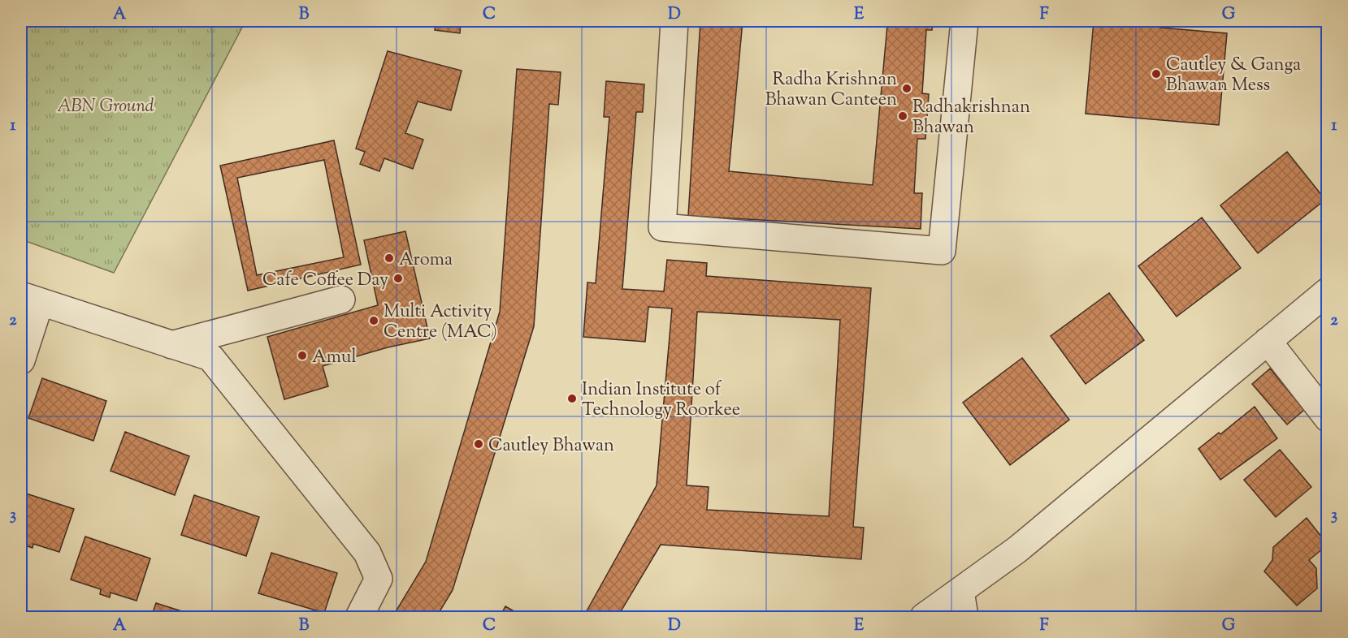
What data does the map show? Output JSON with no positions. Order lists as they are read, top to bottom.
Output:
{
  "parks": ["ABN Ground"],
  "places": [
    "Cautley & Ganga Bhawan Mess",
    "Radha Krishnan Bhawan Canteen",
    "Radhakrishnan Bhawan",
    "Aroma",
    "Cafe Coffee Day",
    "Multi Activity Centre (MAC)",
    "Amul",
    "Indian Institute of Technology Roorkee",
    "Cautley Bhawan"
  ],
  "grid": {
    "columns": [
      "A",
      "B",
      "C",
      "D",
      "E",
      "F",
      "G"
    ],
    "rows": ["1", "2", "3"]
  }
}
